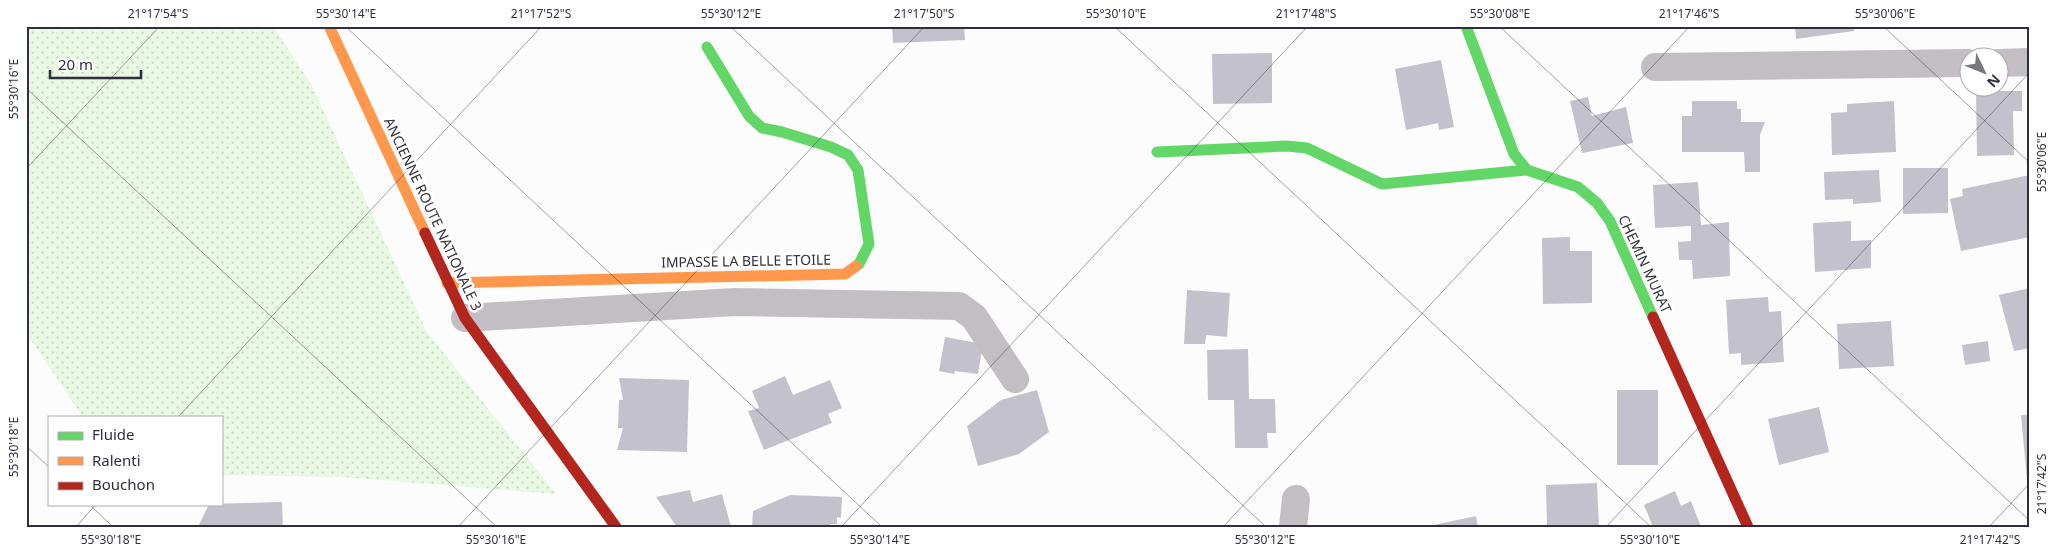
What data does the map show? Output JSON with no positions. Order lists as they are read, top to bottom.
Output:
{
  "streets": {
    "street": ["ANCIENNE ROUTE NATIONALE 3", "IMPASSE LA BELLE ETOILE", "CHEMIN MURAT"]
  },
  "crossings": [
    ["ANCIENNE ROUTE NATIONALE 3", "IMPASSE LA BELLE ETOILE"]
  ],
  "legend": ["Fluide", "Ralenti", "Bouchon"],
  "scale_bar": "20 m",
  "north": "bottom right",
  "coordinates": [
    "21°17'54\"S",
    "55°30'14\"E",
    "21°17'52\"S",
    "55°30'12\"E",
    "21°17'50\"S",
    "55°30'10\"E",
    "21°17'48\"S",
    "55°30'08\"E",
    "21°17'46\"S",
    "55°30'06\"E",
    "55°30'16\"E",
    "55°30'18\"E",
    "21°17'42\"S"
  ]
}
